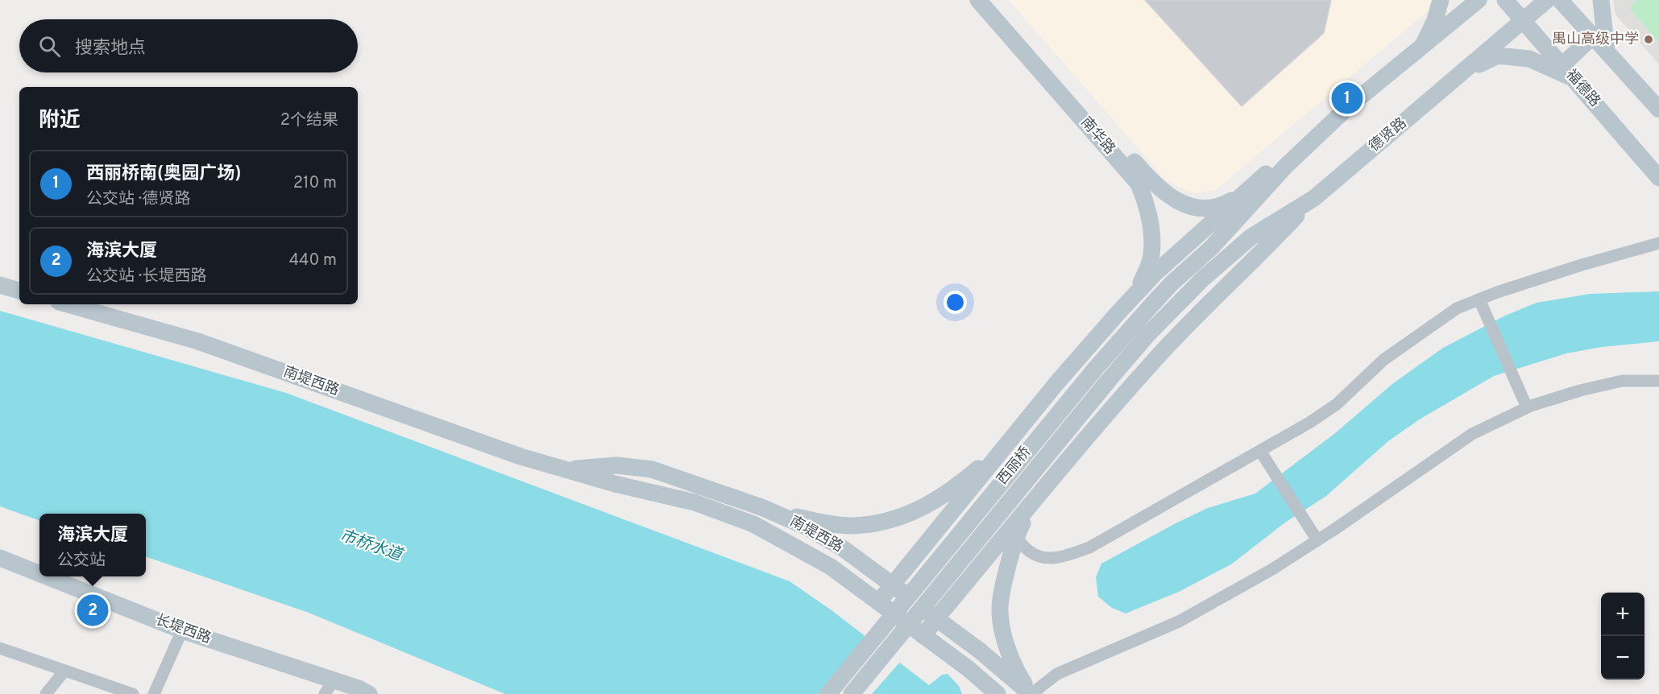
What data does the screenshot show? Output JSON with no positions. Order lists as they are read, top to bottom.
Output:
{
  "streets": {
    "main road": [
      "福德路",
      "德贤路",
      "南华路",
      "南堤西路",
      "西丽桥",
      "长堤西路"
    ]
  },
  "crossings": [
    ["福德路", "德贤路"],
    ["德贤路", "西丽桥"]
  ],
  "water": ["市桥水道"],
  "places": ["禺山高级中学"],
  "page": {
    "search": "搜索地点",
    "pins": ["1", "2"],
    "heading": ["附近", "2个结果"],
    "list": [
      {
        "mark": "1",
        "name": "西丽桥南(奥园广场)",
        "note": "公交站 · 德贤路",
        "value": "210 m"
      },
      {
        "mark": "2",
        "name": "海滨大厦",
        "note": "公交站 · 长堤西路",
        "value": "440 m"
      }
    ],
    "popup": ["海滨大厦", "公交站"],
    "map_buttons": ["+", "−"]
  }
}
